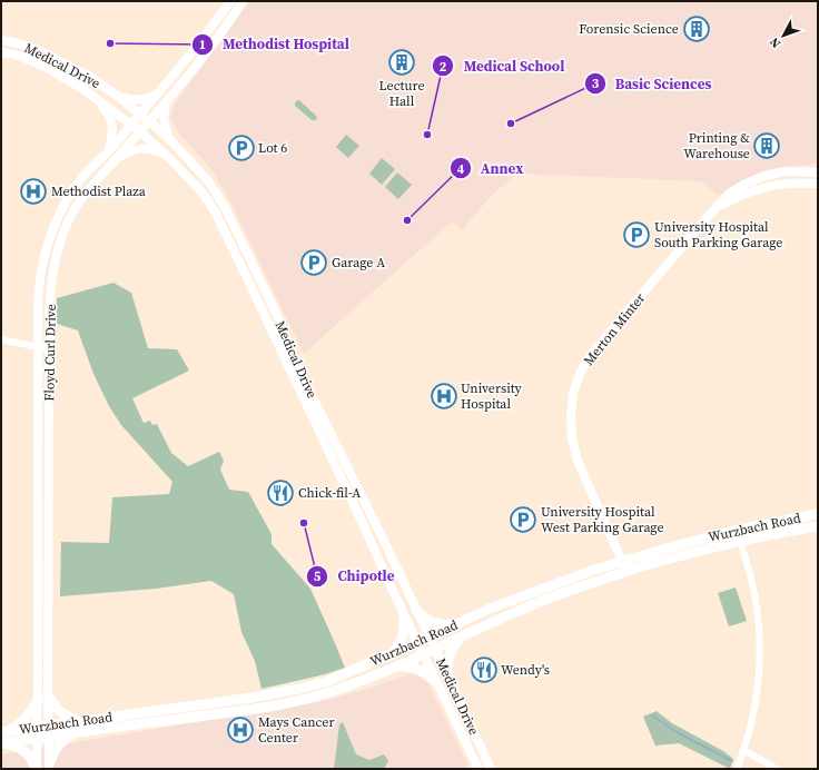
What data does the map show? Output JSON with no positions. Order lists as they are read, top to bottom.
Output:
{
  "streets": {
    "main road": ["Wurzbach Road"],
    "street": ["Medical Drive", "Merton Minter", "Floyd Curl Drive"]
  },
  "crossings": [
    ["Medical Drive", "Floyd Curl Drive"],
    ["Medical Drive", "Wurzbach Road"],
    ["Merton Minter", "Wurzbach Road"],
    ["Floyd Curl Drive", "Wurzbach Road"]
  ],
  "places": {
    "building": ["Forensic Science", "Lecture Hall", "Printing & Warehouse"],
    "other": [
      "Methodist Hospital",
      "Basic Sciences",
      "Medical School",
      "Annex",
      "Chipotle"
    ],
    "parking": [
      "Lot 6",
      "University Hospital South Parking Garage",
      "Garage A",
      "University Hospital West Parking Garage"
    ],
    "hospital": ["Methodist Plaza", "University Hospital", "Mays Cancer Center"],
    "restaurant": ["Chick-fil-A", "Wendy's"]
  },
  "north": "bottom left"
}
